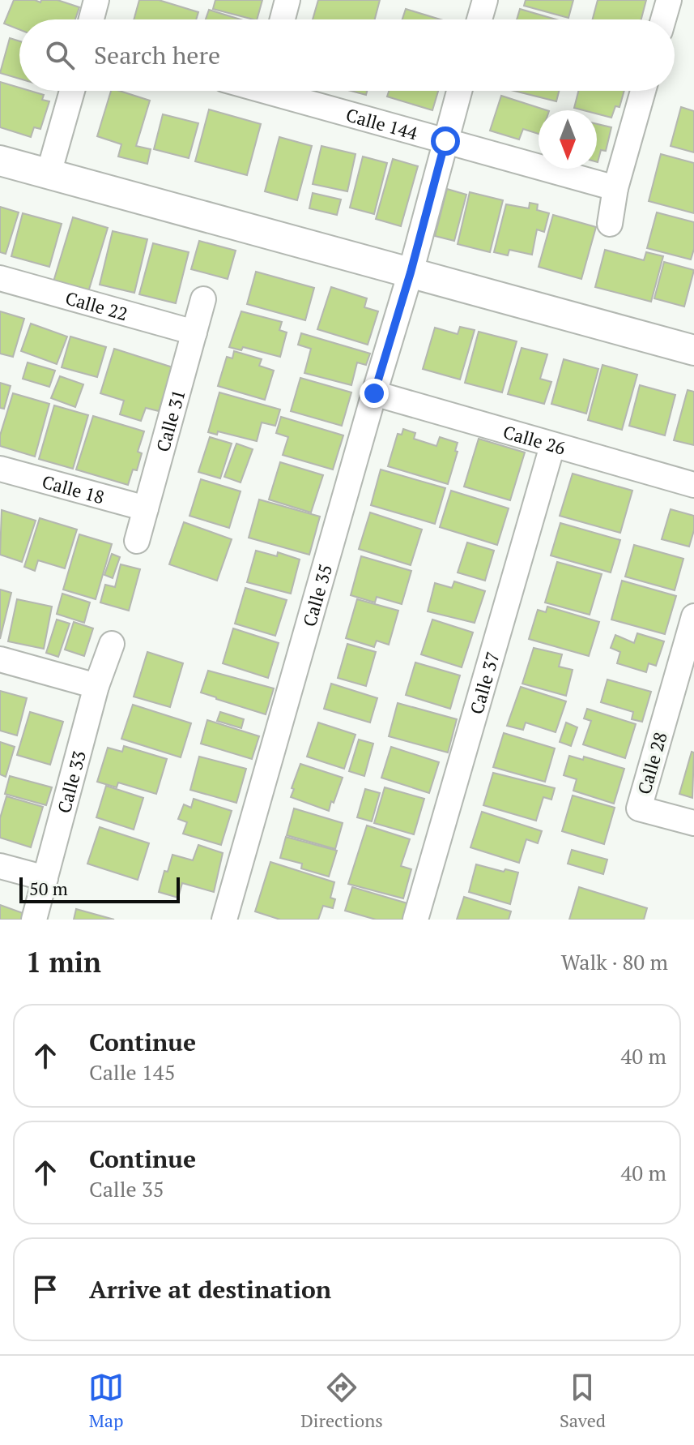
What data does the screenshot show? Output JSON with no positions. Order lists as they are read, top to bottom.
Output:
{
  "streets": {
    "street": [
      "Calle 144",
      "Calle 22",
      "Calle 31",
      "Calle 26",
      "Calle 18",
      "Calle 35",
      "Calle 37",
      "Calle 28",
      "Calle 33"
    ]
  },
  "crossings": [
    ["Calle 144", "Calle 35"],
    ["Calle 22", "Calle 31"],
    ["Calle 31", "Calle 18"],
    ["Calle 26", "Calle 35"],
    ["Calle 26", "Calle 37"]
  ],
  "scale_bar": "50 m",
  "north": "bottom",
  "page": {
    "search": "Search here",
    "scale": "50 m",
    "heading": ["1 min", "Walk · 80 m"],
    "list": [
      ["Continue", "Calle 145", "40 m"],
      ["Continue", "Calle 35", "40 m"],
      "Arrive at destination"
    ],
    "nav": ["Map", "Directions", "Saved"]
  }
}
